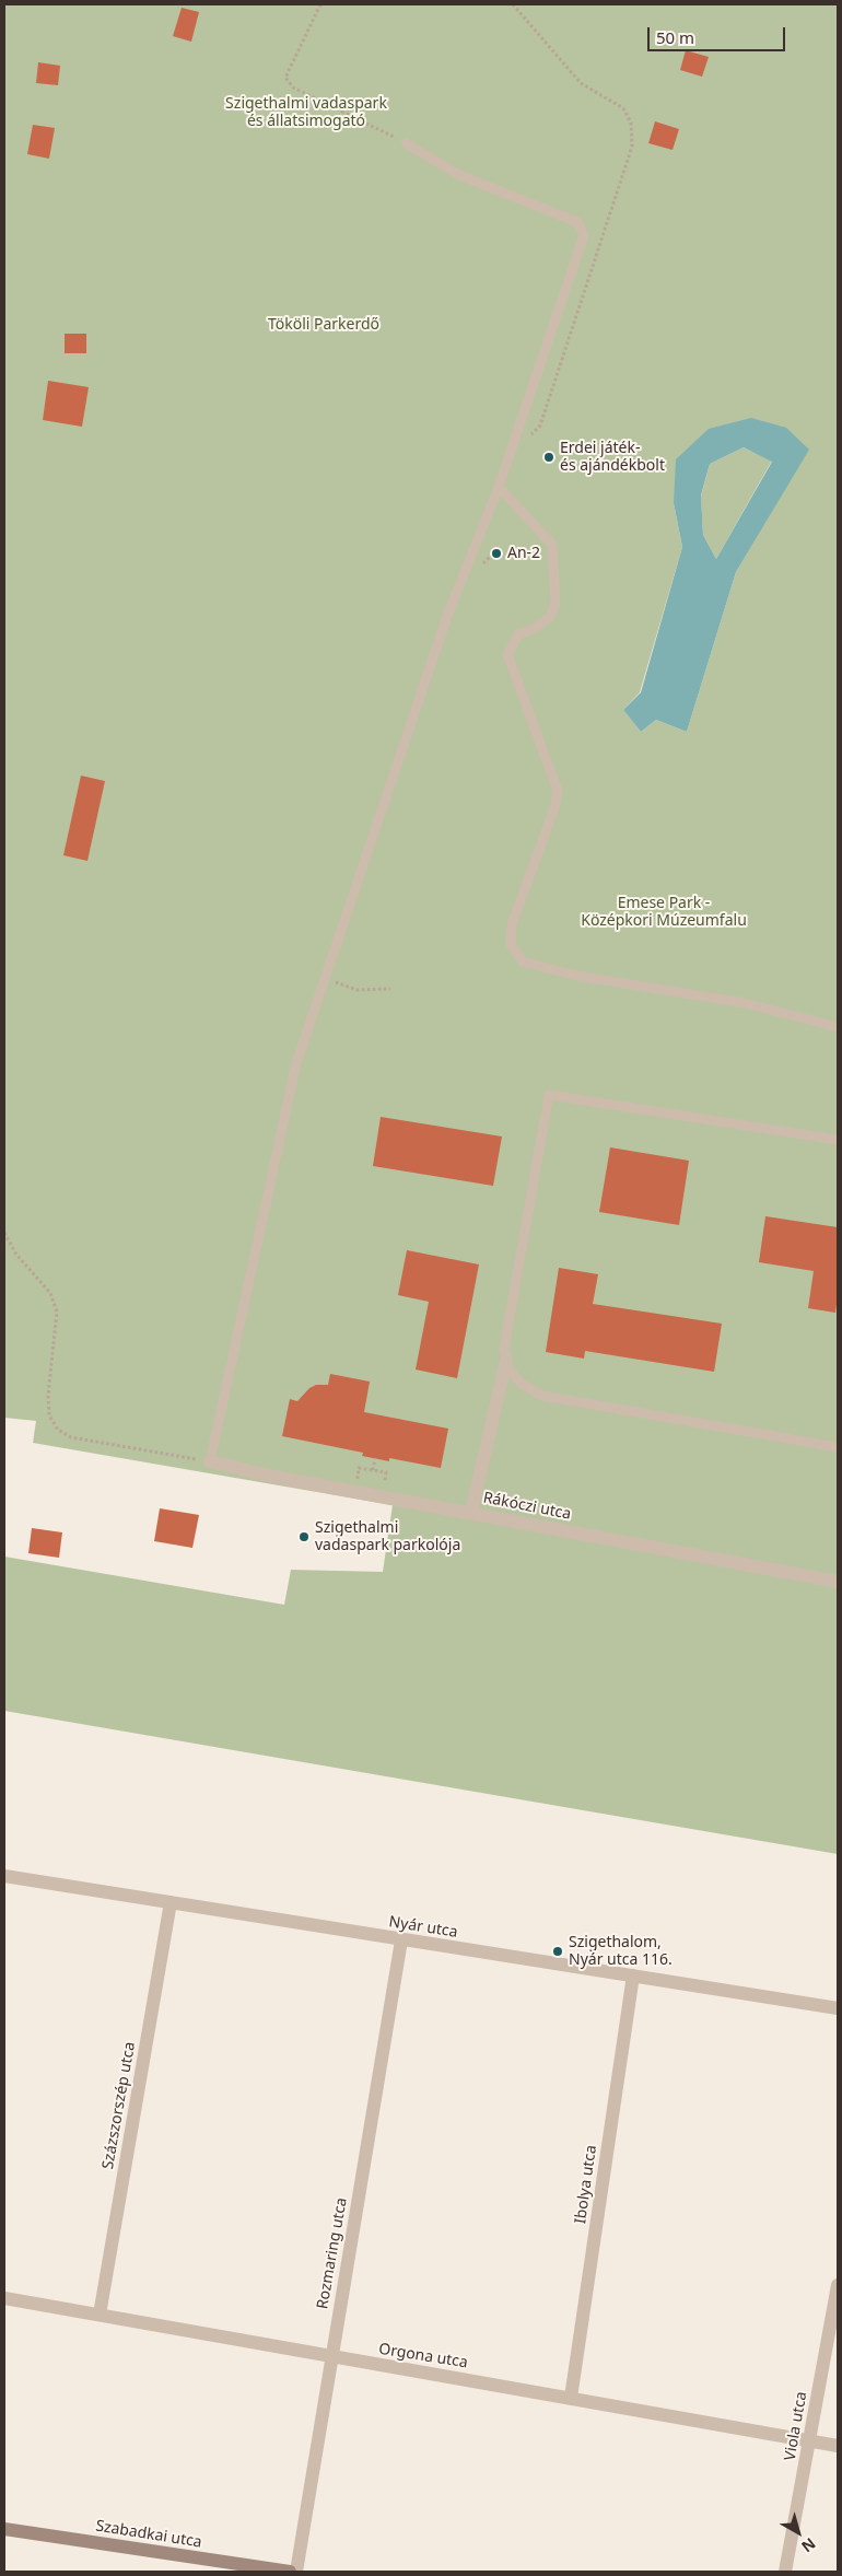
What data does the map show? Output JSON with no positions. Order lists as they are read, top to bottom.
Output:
{
  "streets": {
    "street": [
      "Rákóczi utca",
      "Nyár utca",
      "Százszorszép utca",
      "Ibolya utca",
      "Rozmaring utca",
      "Orgona utca",
      "Viola utca",
      "Szabadkai utca"
    ]
  },
  "crossings": [
    ["Nyár utca", "Százszorszép utca"],
    ["Nyár utca", "Ibolya utca"],
    ["Nyár utca", "Rozmaring utca"],
    ["Százszorszép utca", "Orgona utca"],
    ["Ibolya utca", "Orgona utca"],
    ["Rozmaring utca", "Orgona utca"],
    ["Orgona utca", "Viola utca"]
  ],
  "parks": ["Szigethalmi vadaspark és állatsimogató", "Tököli Parkerdő", "Emese Park - Középkori Múzeumfalu"],
  "places": [
    "Erdei játék- és ajándékbolt",
    "An-2",
    "Szigethalmi vadaspark parkolója",
    "Szigethalom, Nyár utca 116."
  ],
  "scale_bar": "50 m",
  "north": "bottom right"
}
